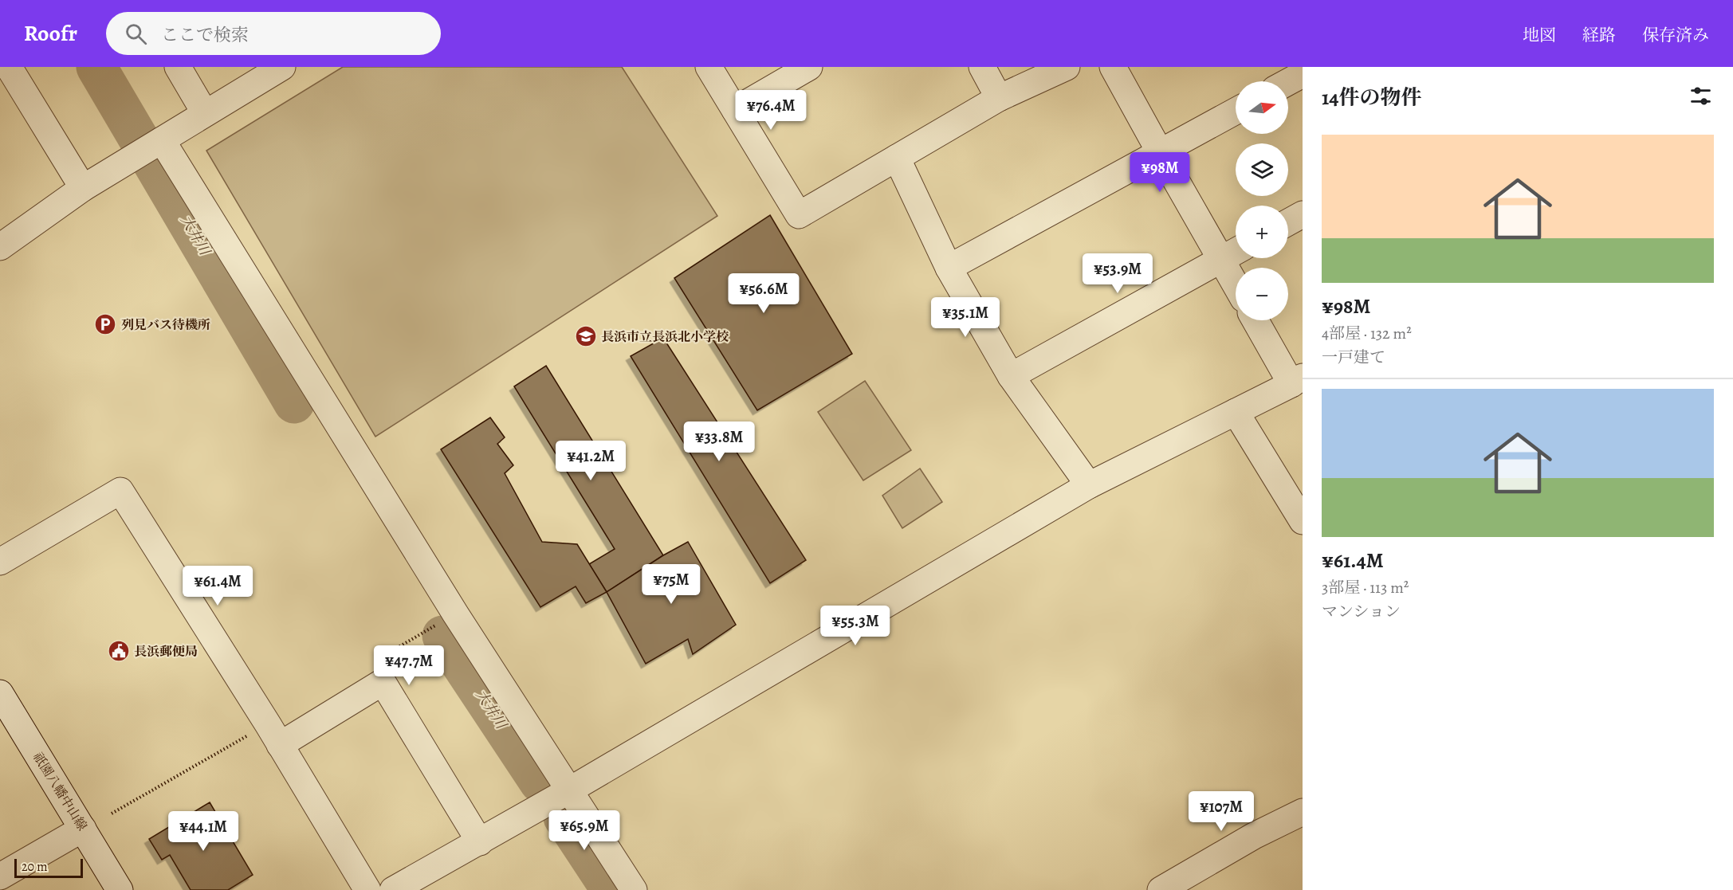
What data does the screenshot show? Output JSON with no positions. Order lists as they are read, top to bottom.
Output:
{
  "streets": {
    "street": ["祇園八幡中山線"]
  },
  "water": ["大井川"],
  "places": {
    "parking": ["列見バス待機所"],
    "school or university": ["長浜市立長浜北小学校"],
    "public building": ["長浜郵便局"]
  },
  "scale_bar": "20 m",
  "north": "right",
  "page": {
    "header": "Roofr",
    "search": "ここで検索",
    "nav": ["地図", "経路", "保存済み"],
    "heading": "14件の物件",
    "map_buttons": ["+", "−"],
    "price": [
      "¥76.4M",
      "¥98M",
      "¥53.9M",
      "¥56.6M",
      "¥35.1M",
      "¥33.8M",
      "¥41.2M",
      "¥75M",
      "¥61.4M",
      "¥55.3M",
      "¥47.7M",
      "¥107M",
      "¥65.9M",
      "¥44.1M"
    ],
    "list": [
      {
        "name": "¥98M",
        "note": "4部屋 · 132 m² · 一戸建て"
      },
      {
        "name": "¥61.4M",
        "note": "3部屋 · 113 m² · マンション"
      }
    ],
    "scale": "20 m"
  }
}
